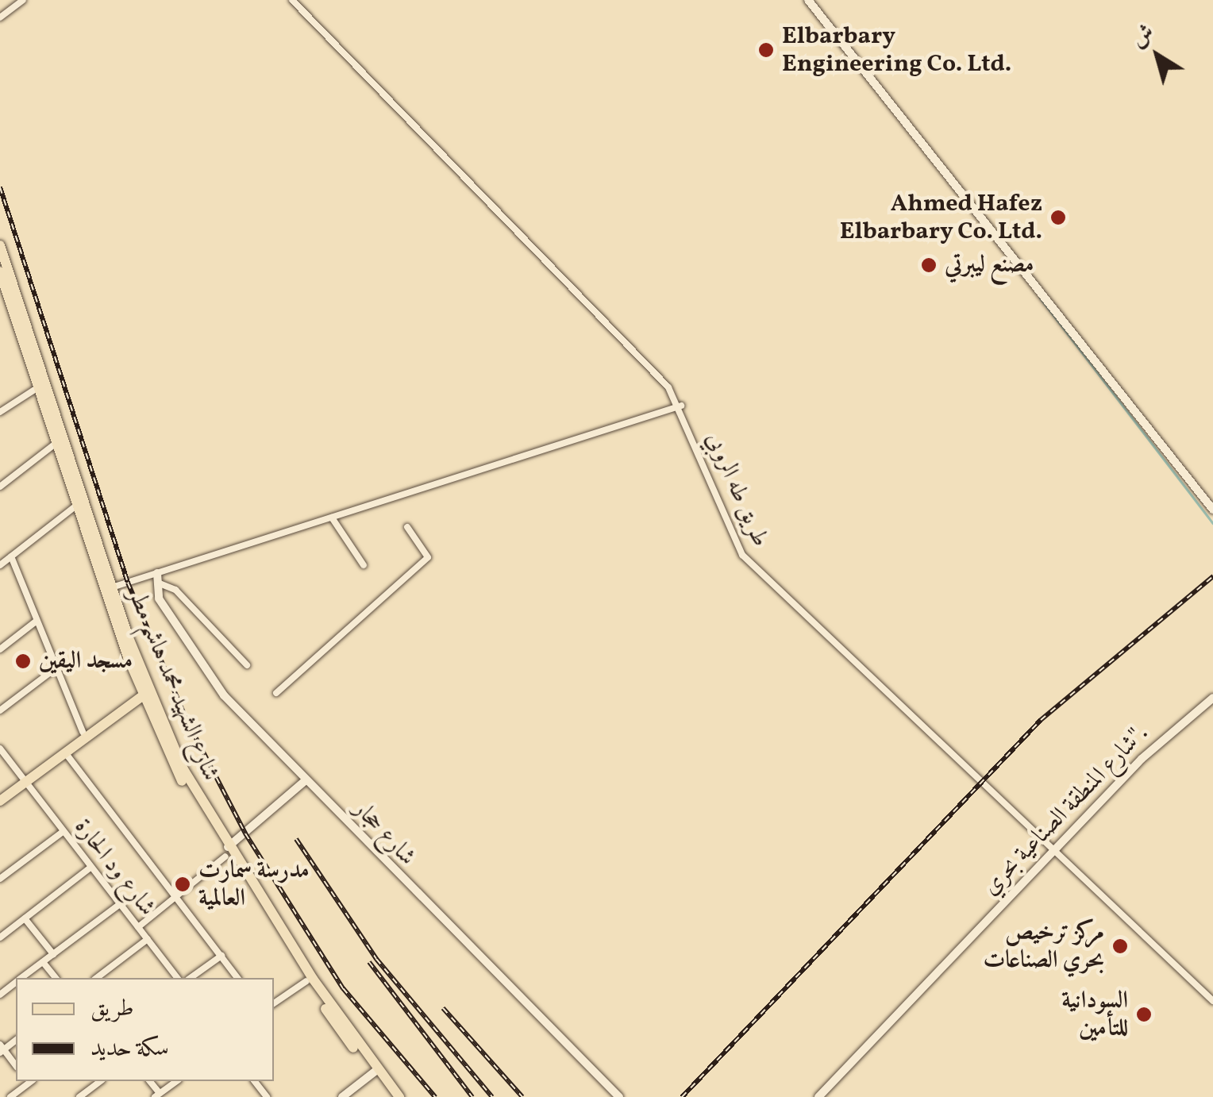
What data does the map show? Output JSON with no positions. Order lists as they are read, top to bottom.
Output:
{
  "streets": {
    "main road": ["شارع الشهيد محمد هاشم مطر"],
    "street": [
      "طريق طه الروبي",
      "شارع المنطقة الصناعية بحري\".",
      "شارع حجار",
      "شارع ود الحارة"
    ]
  },
  "crossings": [
    ["طريق طه الروبي", "شارع المنطقة الصناعية بحري\"."]
  ],
  "places": [
    "Elbarbary Engineering Co. Ltd.",
    "Ahmed Hafez Elbarbary Co. Ltd.",
    "مصنع ليبرتي",
    "مسجد اليقين",
    "مدرسة سمارت العالمية",
    "مركز ترخيص بحري الصناعات",
    "السودانية للتأمين"
  ],
  "legend": ["طريق", "سكة حديد"],
  "north": "top left"
}
